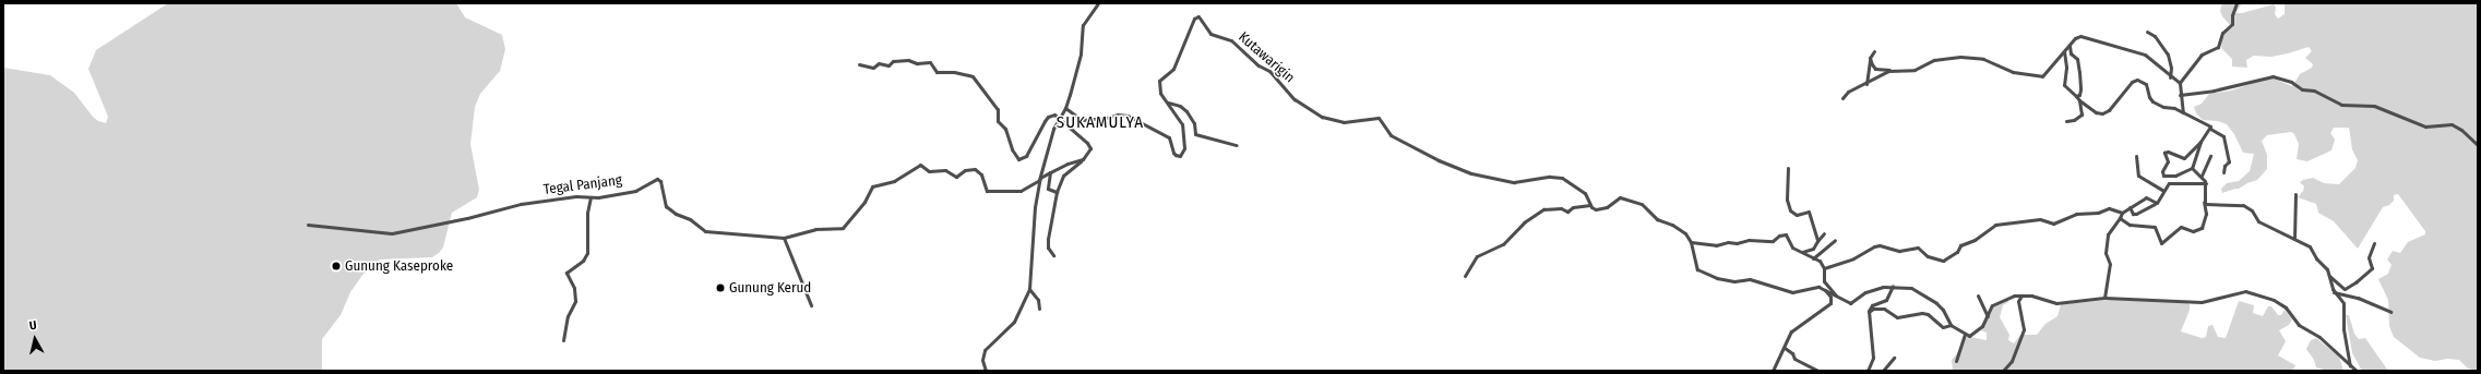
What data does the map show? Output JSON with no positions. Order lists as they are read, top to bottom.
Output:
{
  "streets": {
    "street": ["Kutawarigin", "Tegal Panjang"]
  },
  "districts": ["SUKAMULYA"],
  "places": ["Gunung Kaseproke", "Gunung Kerud"],
  "north": "top"
}
